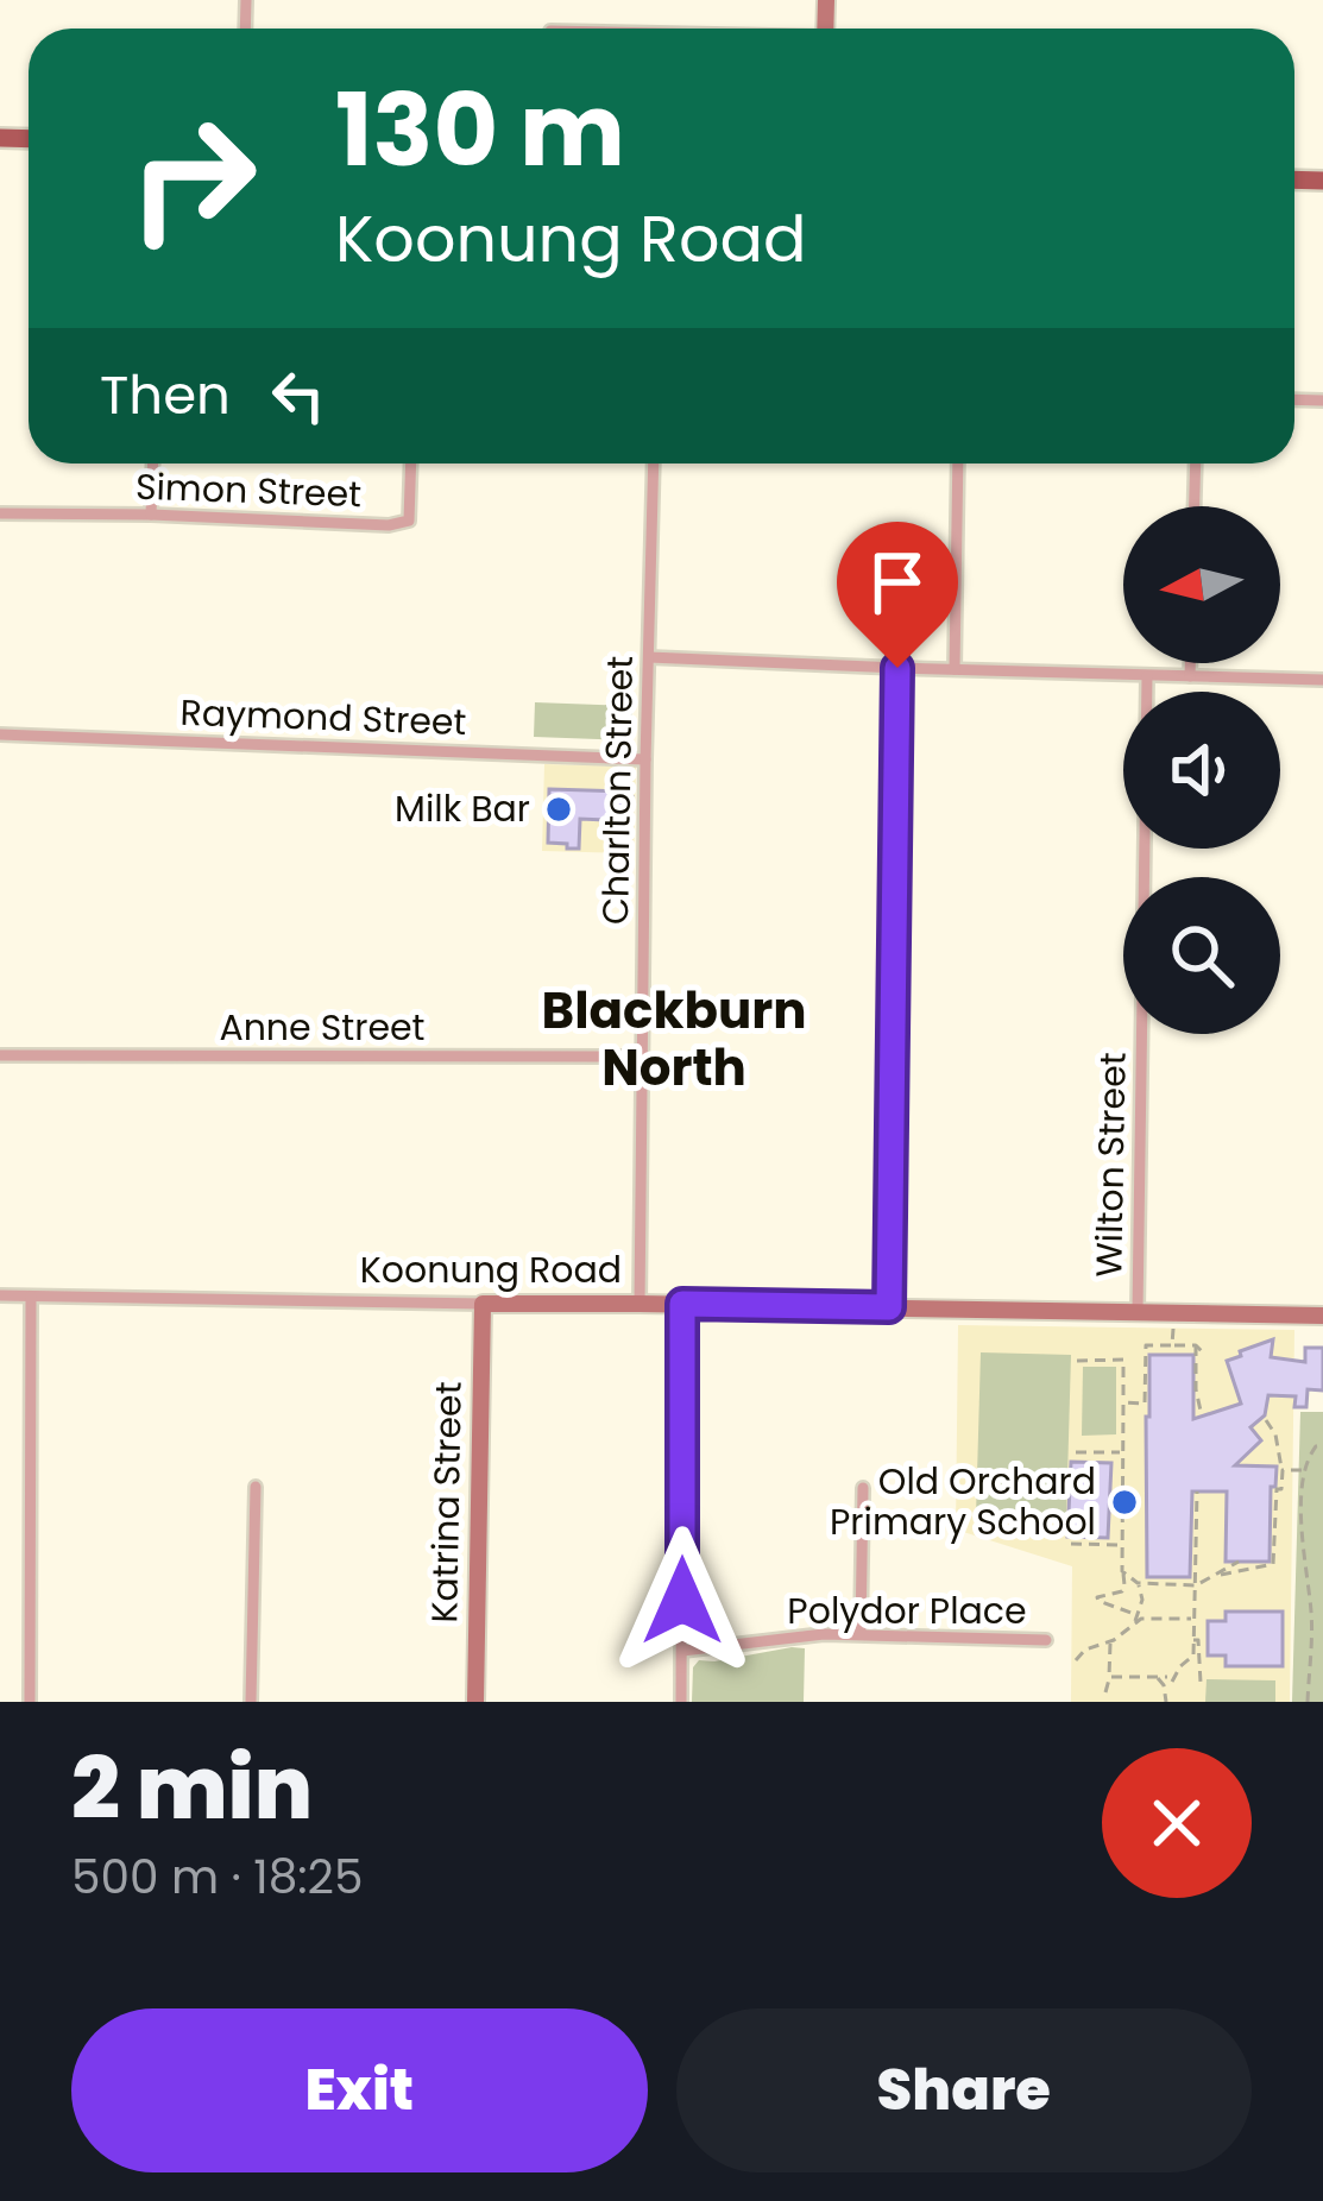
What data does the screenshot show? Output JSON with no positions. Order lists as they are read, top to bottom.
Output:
{
  "streets": {
    "street": [
      "Simon Street",
      "Raymond Street",
      "Charlton Street",
      "Anne Street",
      "Wilton Street",
      "Koonung Road",
      "Katrina Street",
      "Polydor Place"
    ]
  },
  "crossings": [
    ["Raymond Street", "Charlton Street"],
    ["Charlton Street", "Anne Street"],
    ["Charlton Street", "Koonung Road"],
    ["Wilton Street", "Koonung Road"],
    ["Koonung Road", "Katrina Street"]
  ],
  "districts": ["Blackburn North"],
  "places": ["Milk Bar", "Old Orchard Primary School"],
  "north": "left",
  "page": {
    "turn": ["130 m", "Koonung Road"],
    "then": "Then",
    "heading": ["2 min", "500 m · 18:25"],
    "buttons": ["Exit", "Share"]
  }
}
